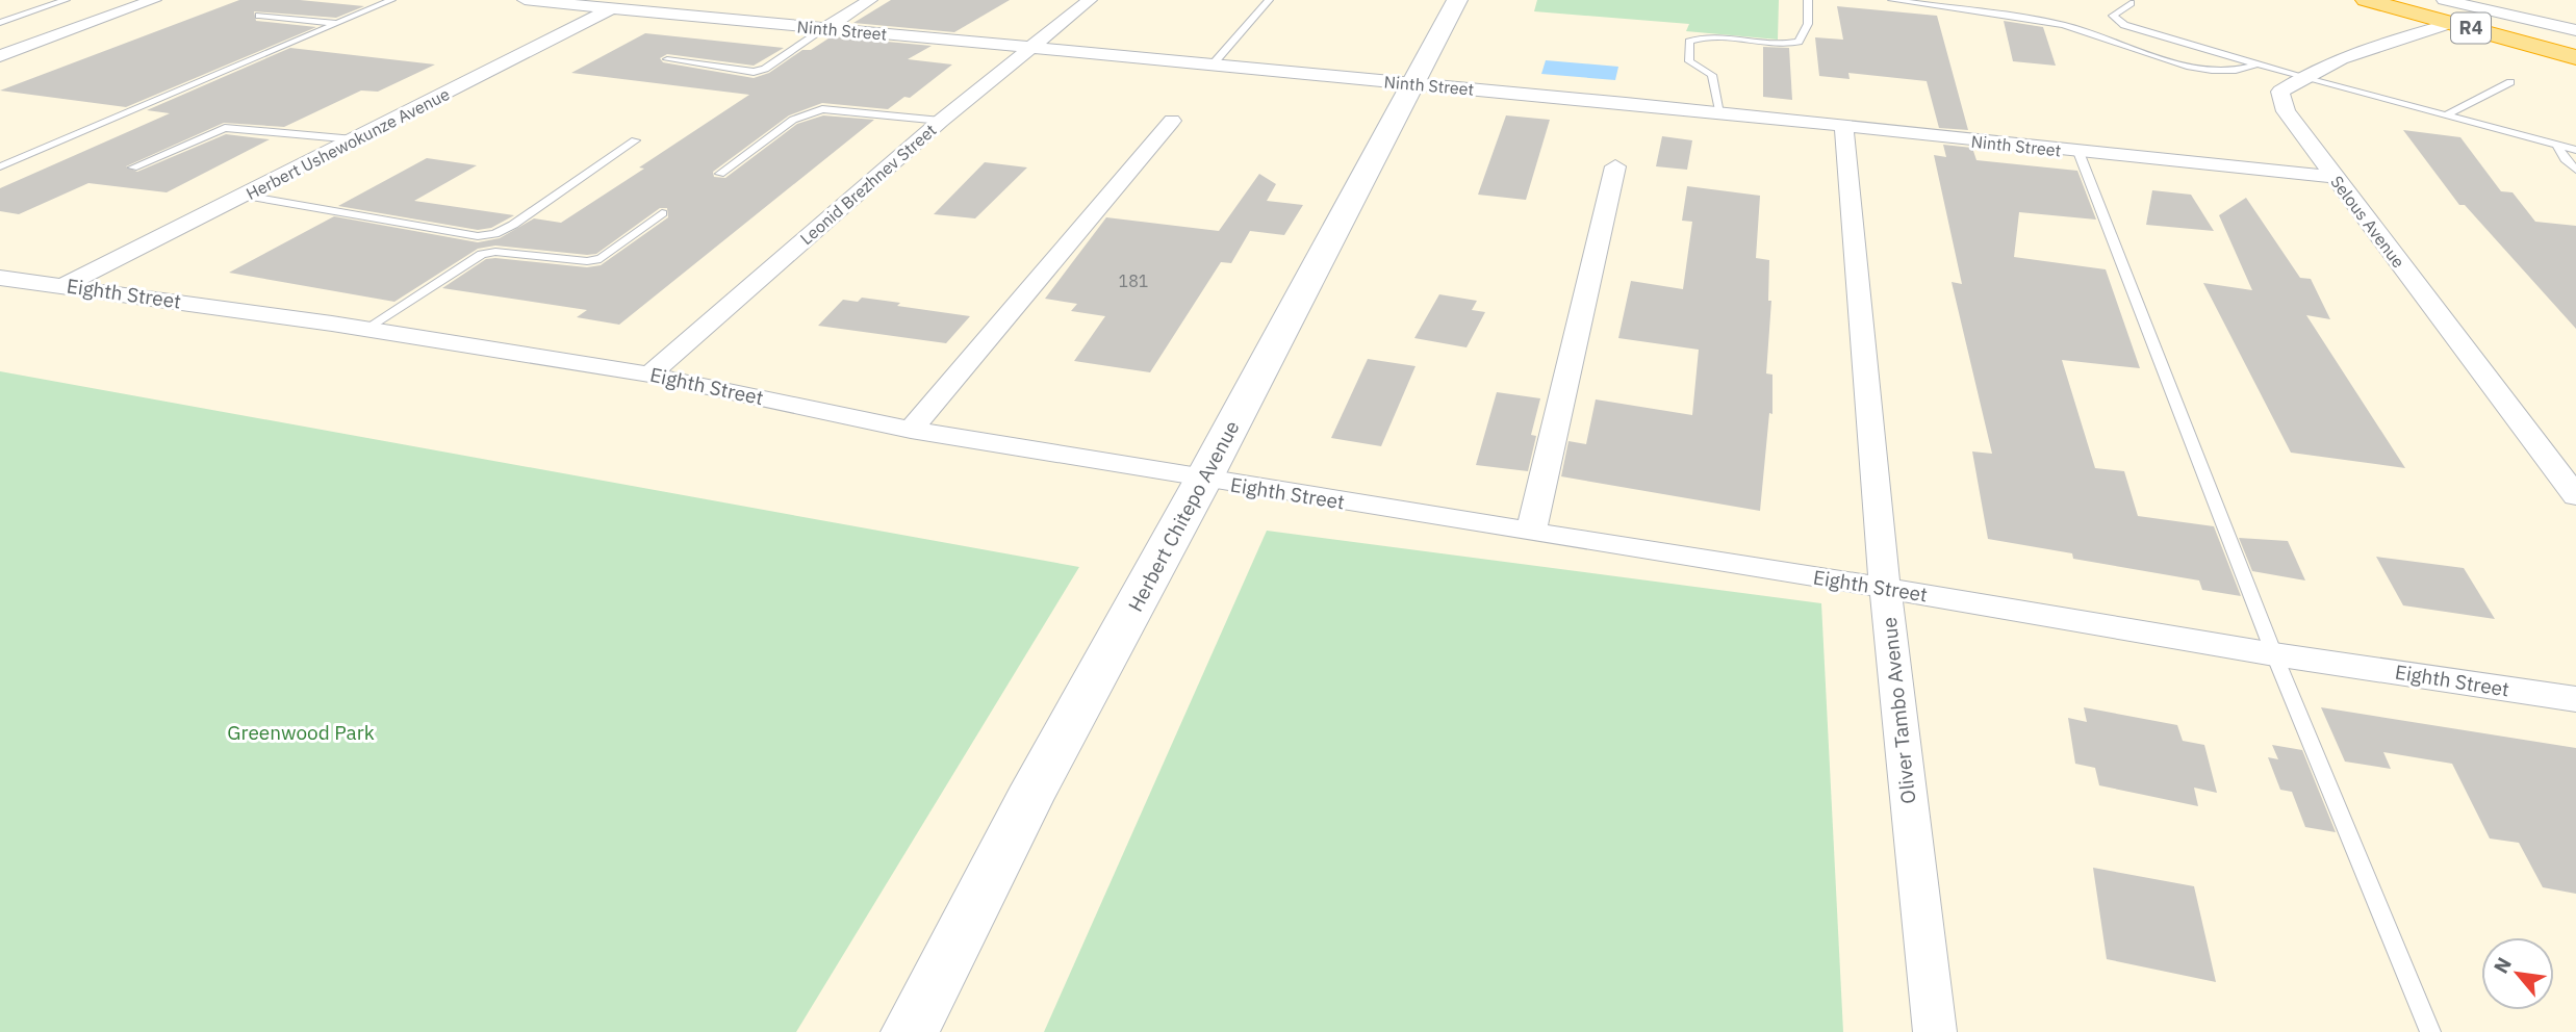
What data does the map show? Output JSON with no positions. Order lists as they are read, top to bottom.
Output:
{
  "streets": {
    "highway": ["R4"],
    "main road": ["Herbert Chitepo Avenue"],
    "street": [
      "Ninth Street",
      "Herbert Ushewokunze Avenue",
      "Leonid Brezhnev Street",
      "Selous Avenue",
      "Eighth Street",
      "Oliver Tambo Avenue"
    ]
  },
  "crossings": [
    ["Ninth Street", "Herbert Ushewokunze Avenue"],
    ["Ninth Street", "Leonid Brezhnev Street"],
    ["Ninth Street", "Selous Avenue"],
    ["Ninth Street", "Herbert Chitepo Avenue"],
    ["Ninth Street", "Oliver Tambo Avenue"],
    ["Herbert Ushewokunze Avenue", "Eighth Street"],
    ["Leonid Brezhnev Street", "Eighth Street"],
    ["Eighth Street", "Herbert Chitepo Avenue"],
    ["Eighth Street", "Oliver Tambo Avenue"]
  ],
  "parks": ["Greenwood Park"],
  "house_numbers": ["181"],
  "north": "top left"
}
